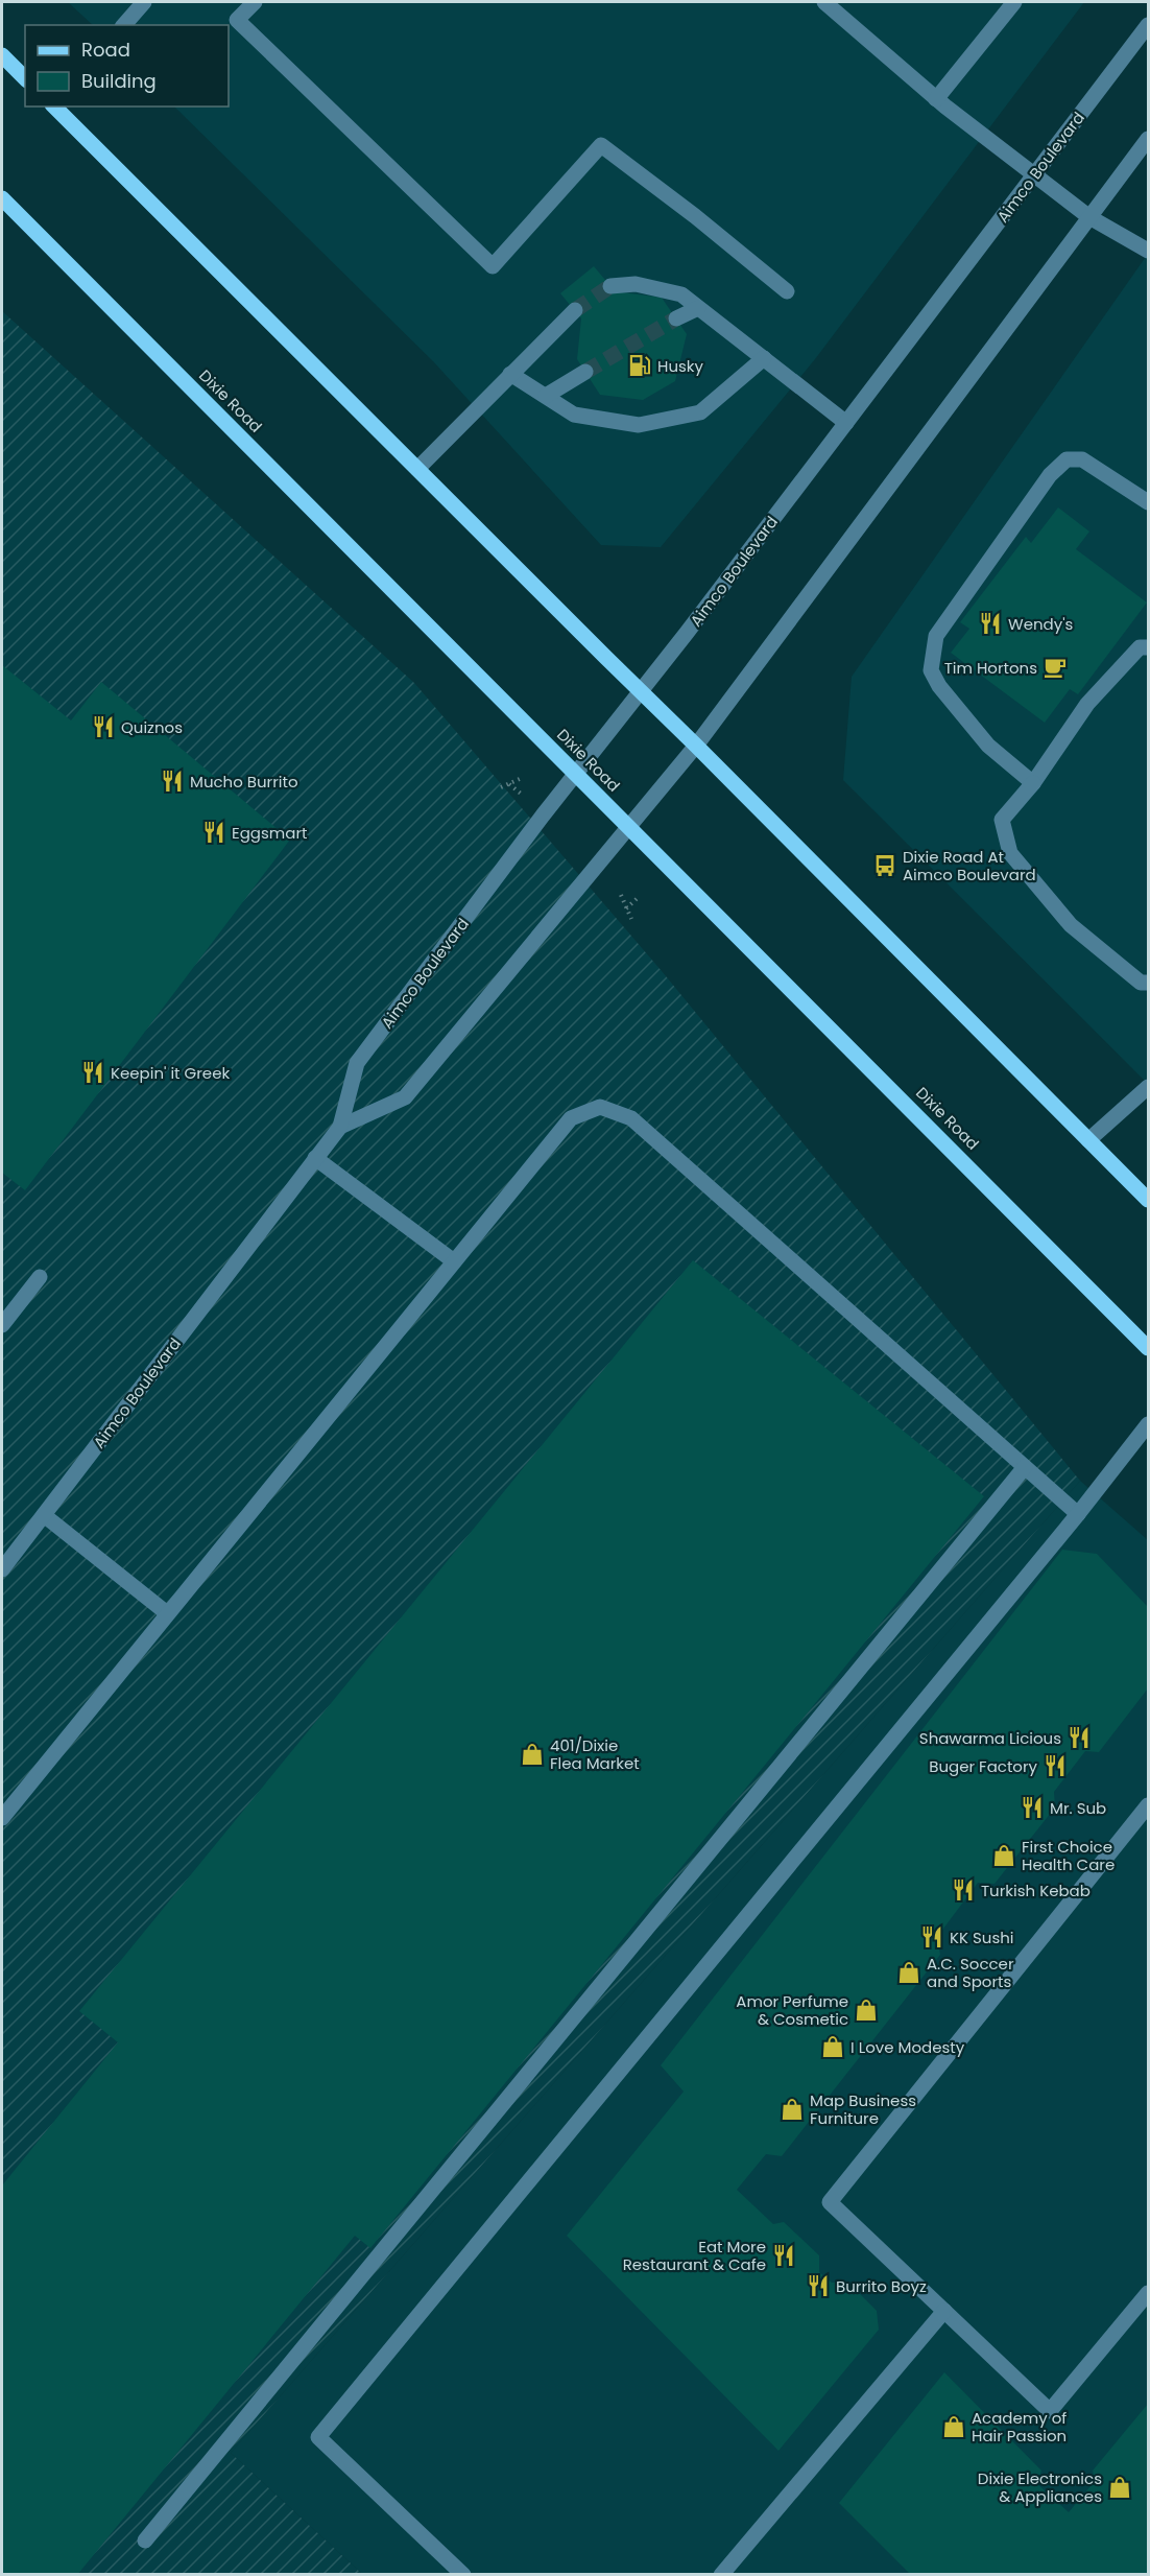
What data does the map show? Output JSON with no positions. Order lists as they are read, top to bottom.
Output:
{
  "streets": {
    "main road": ["Dixie Road"],
    "street": ["Aimco Boulevard"]
  },
  "crossings": [
    ["Aimco Boulevard", "Dixie Road"]
  ],
  "places": {
    "fuel station": ["Husky"],
    "restaurant": [
      "Wendy's",
      "Quiznos",
      "Mucho Burrito",
      "Eggsmart",
      "Keepin' it Greek",
      "Shawarma Licious",
      "Buger Factory",
      "Mr. Sub",
      "Turkish Kebab",
      "KK Sushi",
      "Eat More Restaurant & Cafe",
      "Burrito Boyz"
    ],
    "cafe": ["Tim Hortons"],
    "bus stop": ["Dixie Road At Aimco Boulevard"],
    "shop": [
      "401/Dixie Flea Market",
      "First Choice Health Care",
      "A.C. Soccer and Sports",
      "Amor Perfume & Cosmetic",
      "I Love Modesty",
      "Map Business Furniture",
      "Academy of Hair Passion",
      "Dixie Electronics & Appliances"
    ]
  },
  "legend": ["Road", "Building"]
}
